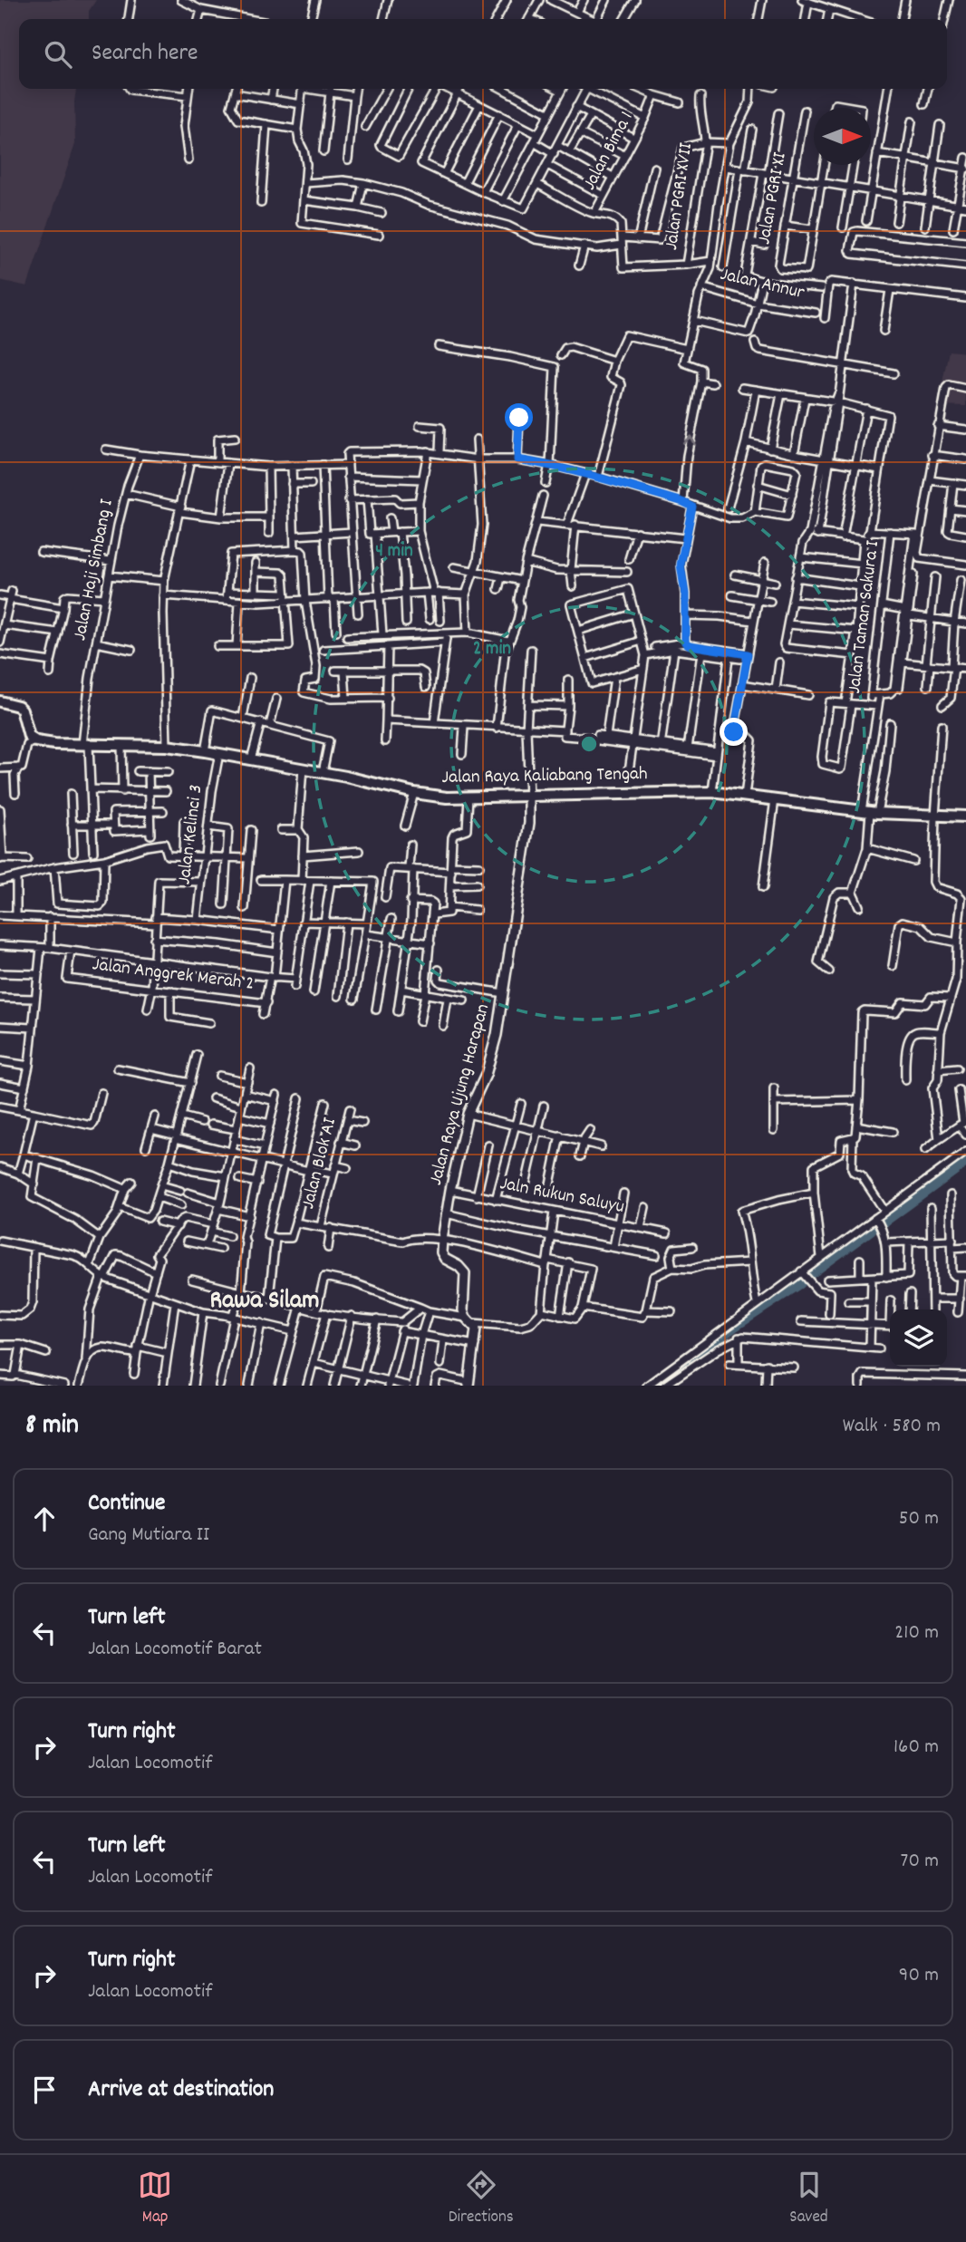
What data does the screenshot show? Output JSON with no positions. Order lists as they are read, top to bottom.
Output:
{
  "streets": {
    "main road": ["Jalan Raya Kaliabang Tengah"],
    "street": [
      "Jalan Bima 1",
      "Jalan PGRI XVII",
      "Jalan PGRI XI",
      "Jalan Annur",
      "Jalan Haji Simbang I",
      "Jalan Taman Sakura I",
      "Jalan Kelinci 3",
      "Jalan Anggrek Merah 2",
      "Jalan Raya Ujung Harapan",
      "Jalan Blok AI",
      "Jaln Rukun Saluyu"
    ]
  },
  "crossings": [
    ["Jalan Haji Simbang I", "Jalan Raya Kaliabang Tengah"],
    ["Jalan Raya Kaliabang Tengah", "Jalan Kelinci 3"],
    ["Jalan Raya Kaliabang Tengah", "Jalan Raya Ujung Harapan"],
    ["Jalan Raya Ujung Harapan", "Jaln Rukun Saluyu"]
  ],
  "districts": ["Rawa Silam"],
  "north": "right",
  "page": {
    "search": "Search here",
    "heading": ["8 min", "Walk · 580 m"],
    "list": [
      ["Continue", "Gang Mutiara II", "50 m"],
      ["Turn left", "Jalan Locomotif Barat", "210 m"],
      ["Turn right", "Jalan Locomotif", "160 m"],
      ["Turn left", "Jalan Locomotif", "70 m"],
      ["Turn right", "Jalan Locomotif", "90 m"],
      "Arrive at destination"
    ],
    "nav": ["Map", "Directions", "Saved"]
  },
  "rings": ["4 min", "2 min"]
}
